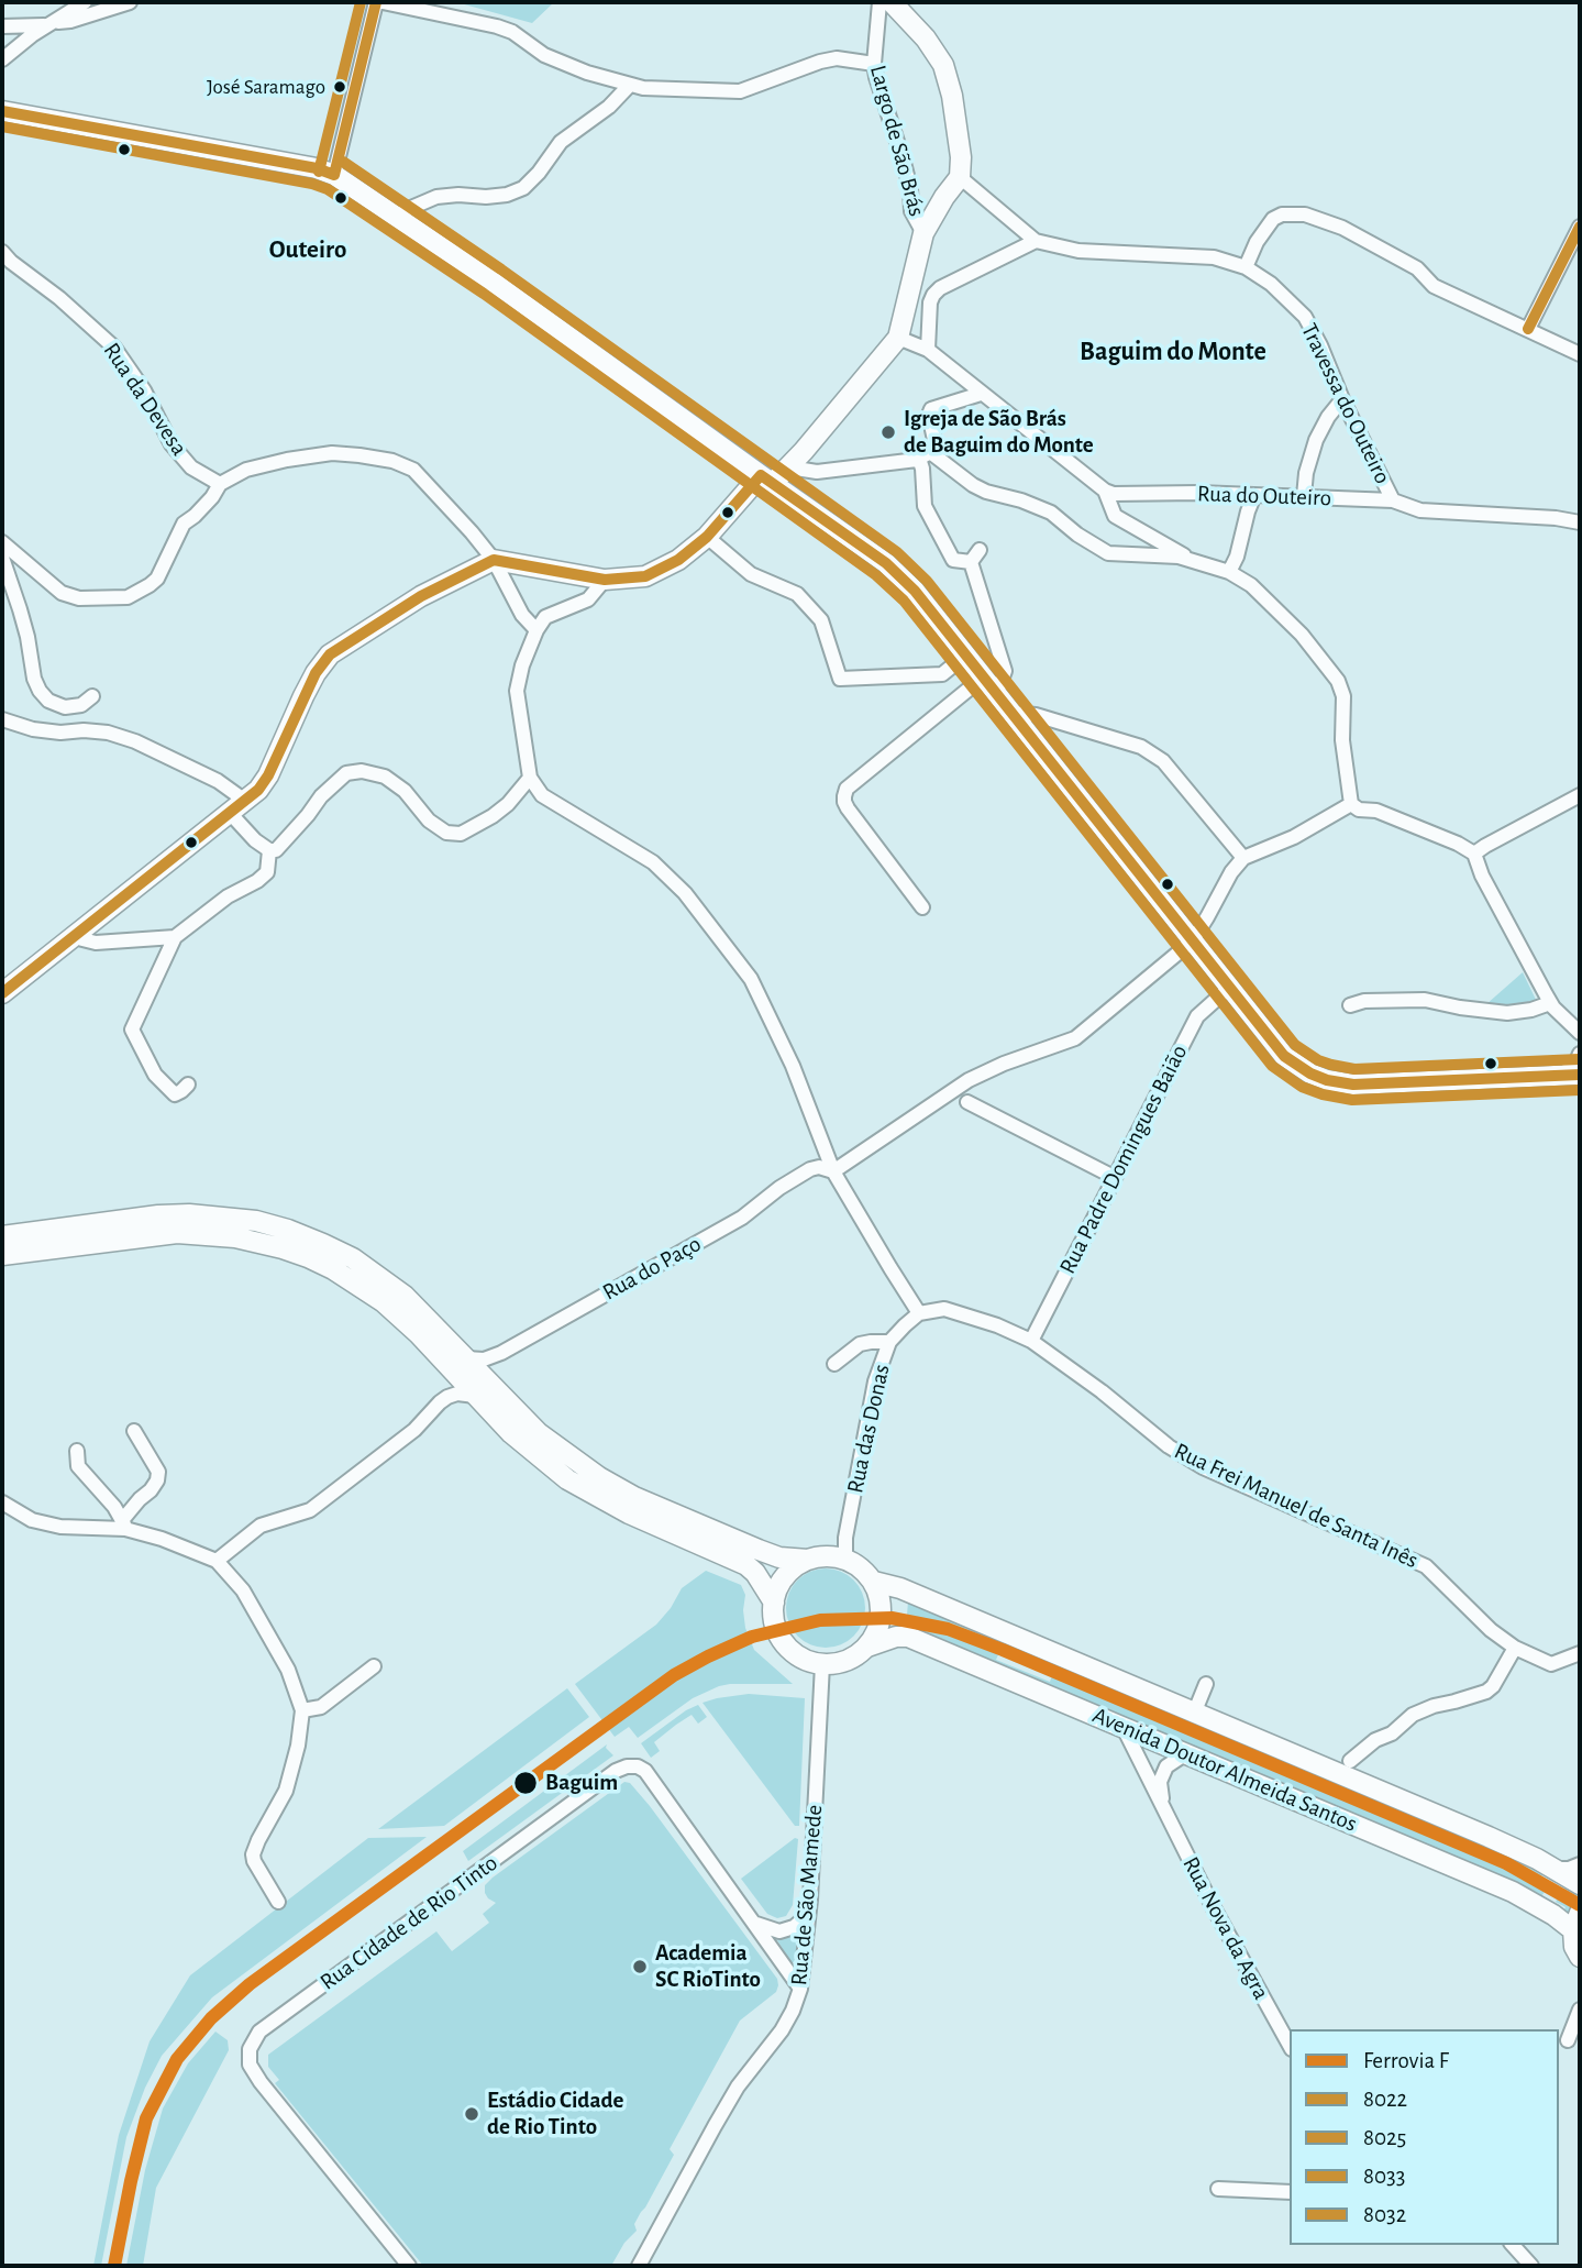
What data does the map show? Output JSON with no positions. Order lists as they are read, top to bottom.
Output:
{
  "streets": {
    "main road": ["Largo de São Brás", "Avenida Doutor Almeida Santos"],
    "street": [
      "Rua da Devesa",
      "Travessa do Outeiro",
      "Rua do Outeiro",
      "Rua Padre Domingues Baião",
      "Rua do Paço",
      "Rua das Donas",
      "Rua Frei Manuel de Santa Inês",
      "Rua de São Mamede",
      "Rua Cidade de Rio Tinto",
      "Rua Nova da Agra"
    ]
  },
  "crossings": [
    ["Travessa do Outeiro", "Rua do Outeiro"],
    ["Rua Padre Domingues Baião", "Rua Frei Manuel de Santa Inês"],
    ["Rua das Donas", "Rua Frei Manuel de Santa Inês"],
    ["Rua das Donas", "Avenida Doutor Almeida Santos"],
    ["Rua das Donas", "Rua de São Mamede"],
    ["Avenida Doutor Almeida Santos", "Rua de São Mamede"],
    ["Avenida Doutor Almeida Santos", "Rua Nova da Agra"],
    ["Rua de São Mamede", "Rua Cidade de Rio Tinto"]
  ],
  "districts": ["Outeiro", "Baguim do Monte"],
  "places": [
    "José Saramago",
    "Igreja de São Brás de Baguim do Monte",
    "Baguim",
    "Academia SC RioTinto",
    "Estádio Cidade de Rio Tinto"
  ],
  "lines": [
    "transit line 8033",
    "transit line 8032",
    "transit line 8025",
    "transit line 8022",
    "rail line F"
  ],
  "legend": [
    "Ferrovia F",
    "8022",
    "8025",
    "8033",
    "8032"
  ]
}
